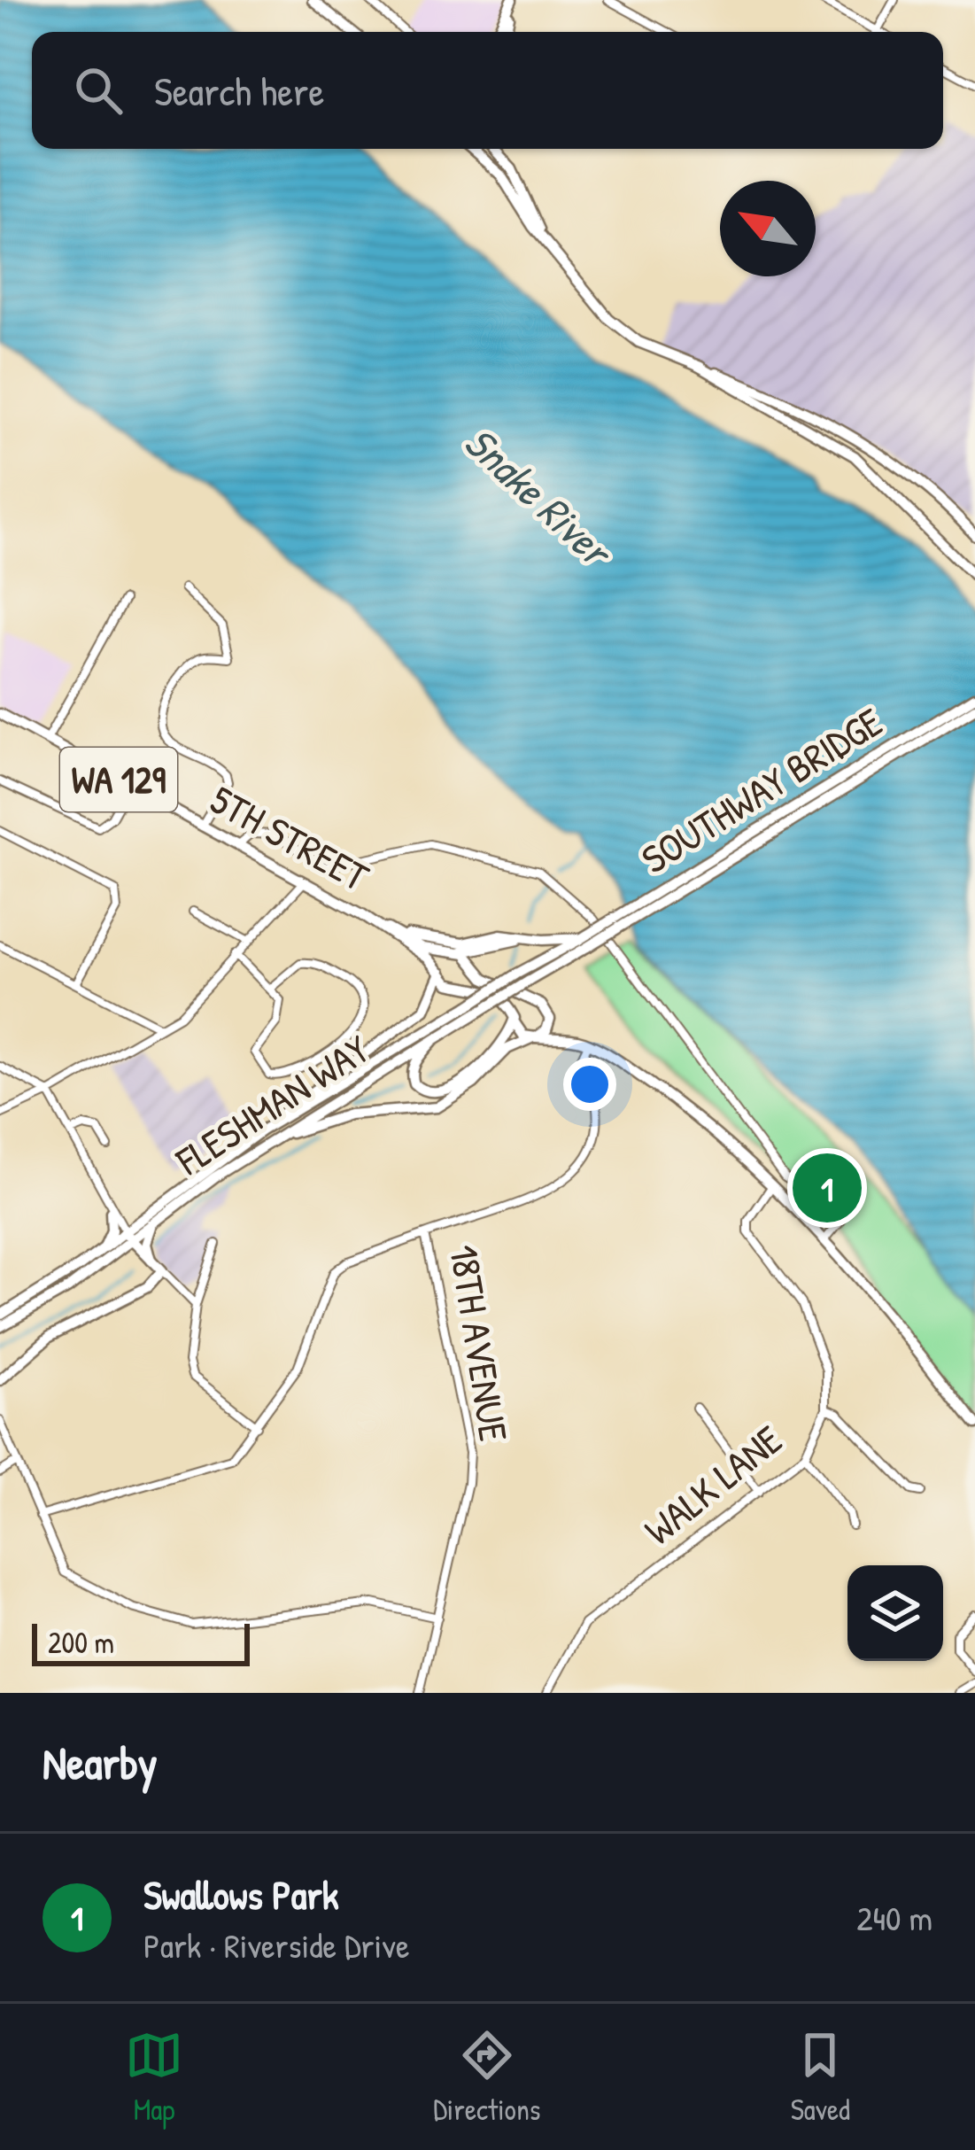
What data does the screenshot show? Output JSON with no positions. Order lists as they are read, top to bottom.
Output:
{
  "streets": {
    "main road": [
      "WA 129",
      "SOUTHWAY BRIDGE",
      "5TH STREET",
      "FLESHMAN WAY"
    ],
    "street": ["18TH AVENUE", "WALK LANE"]
  },
  "crossings": [
    ["SOUTHWAY BRIDGE", "FLESHMAN WAY"]
  ],
  "water": ["Snake River"],
  "scale_bar": "200 m",
  "north": "top left",
  "page": {
    "search": "Search here",
    "pins": "1",
    "scale": "200 m",
    "heading": "Nearby",
    "list": [
      {
        "mark": "1",
        "name": "Swallows Park",
        "note": "Park · Riverside Drive",
        "value": "240 m"
      }
    ],
    "nav": ["Map", "Directions", "Saved"]
  }
}
